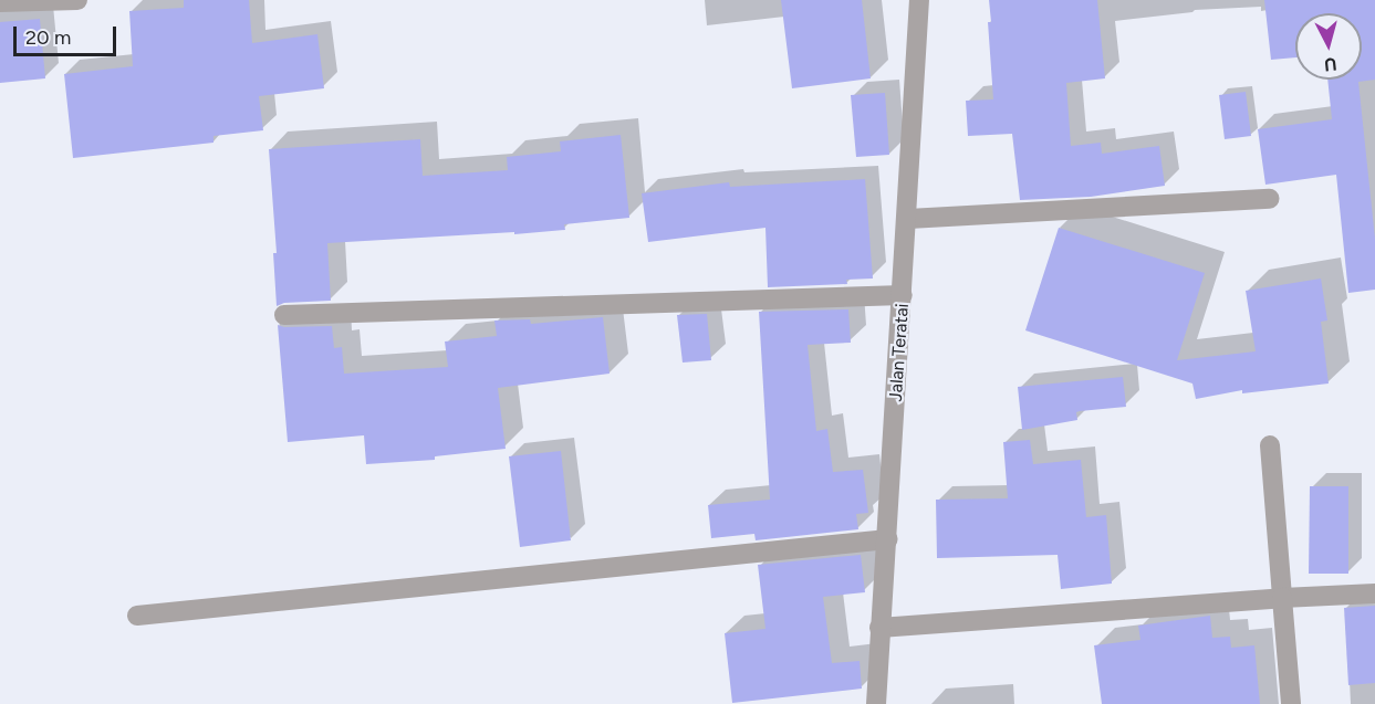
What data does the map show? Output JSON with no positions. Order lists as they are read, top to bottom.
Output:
{
  "streets": {
    "street": ["Jalan Teratai"]
  },
  "scale_bar": "20 m",
  "north": "bottom"
}
